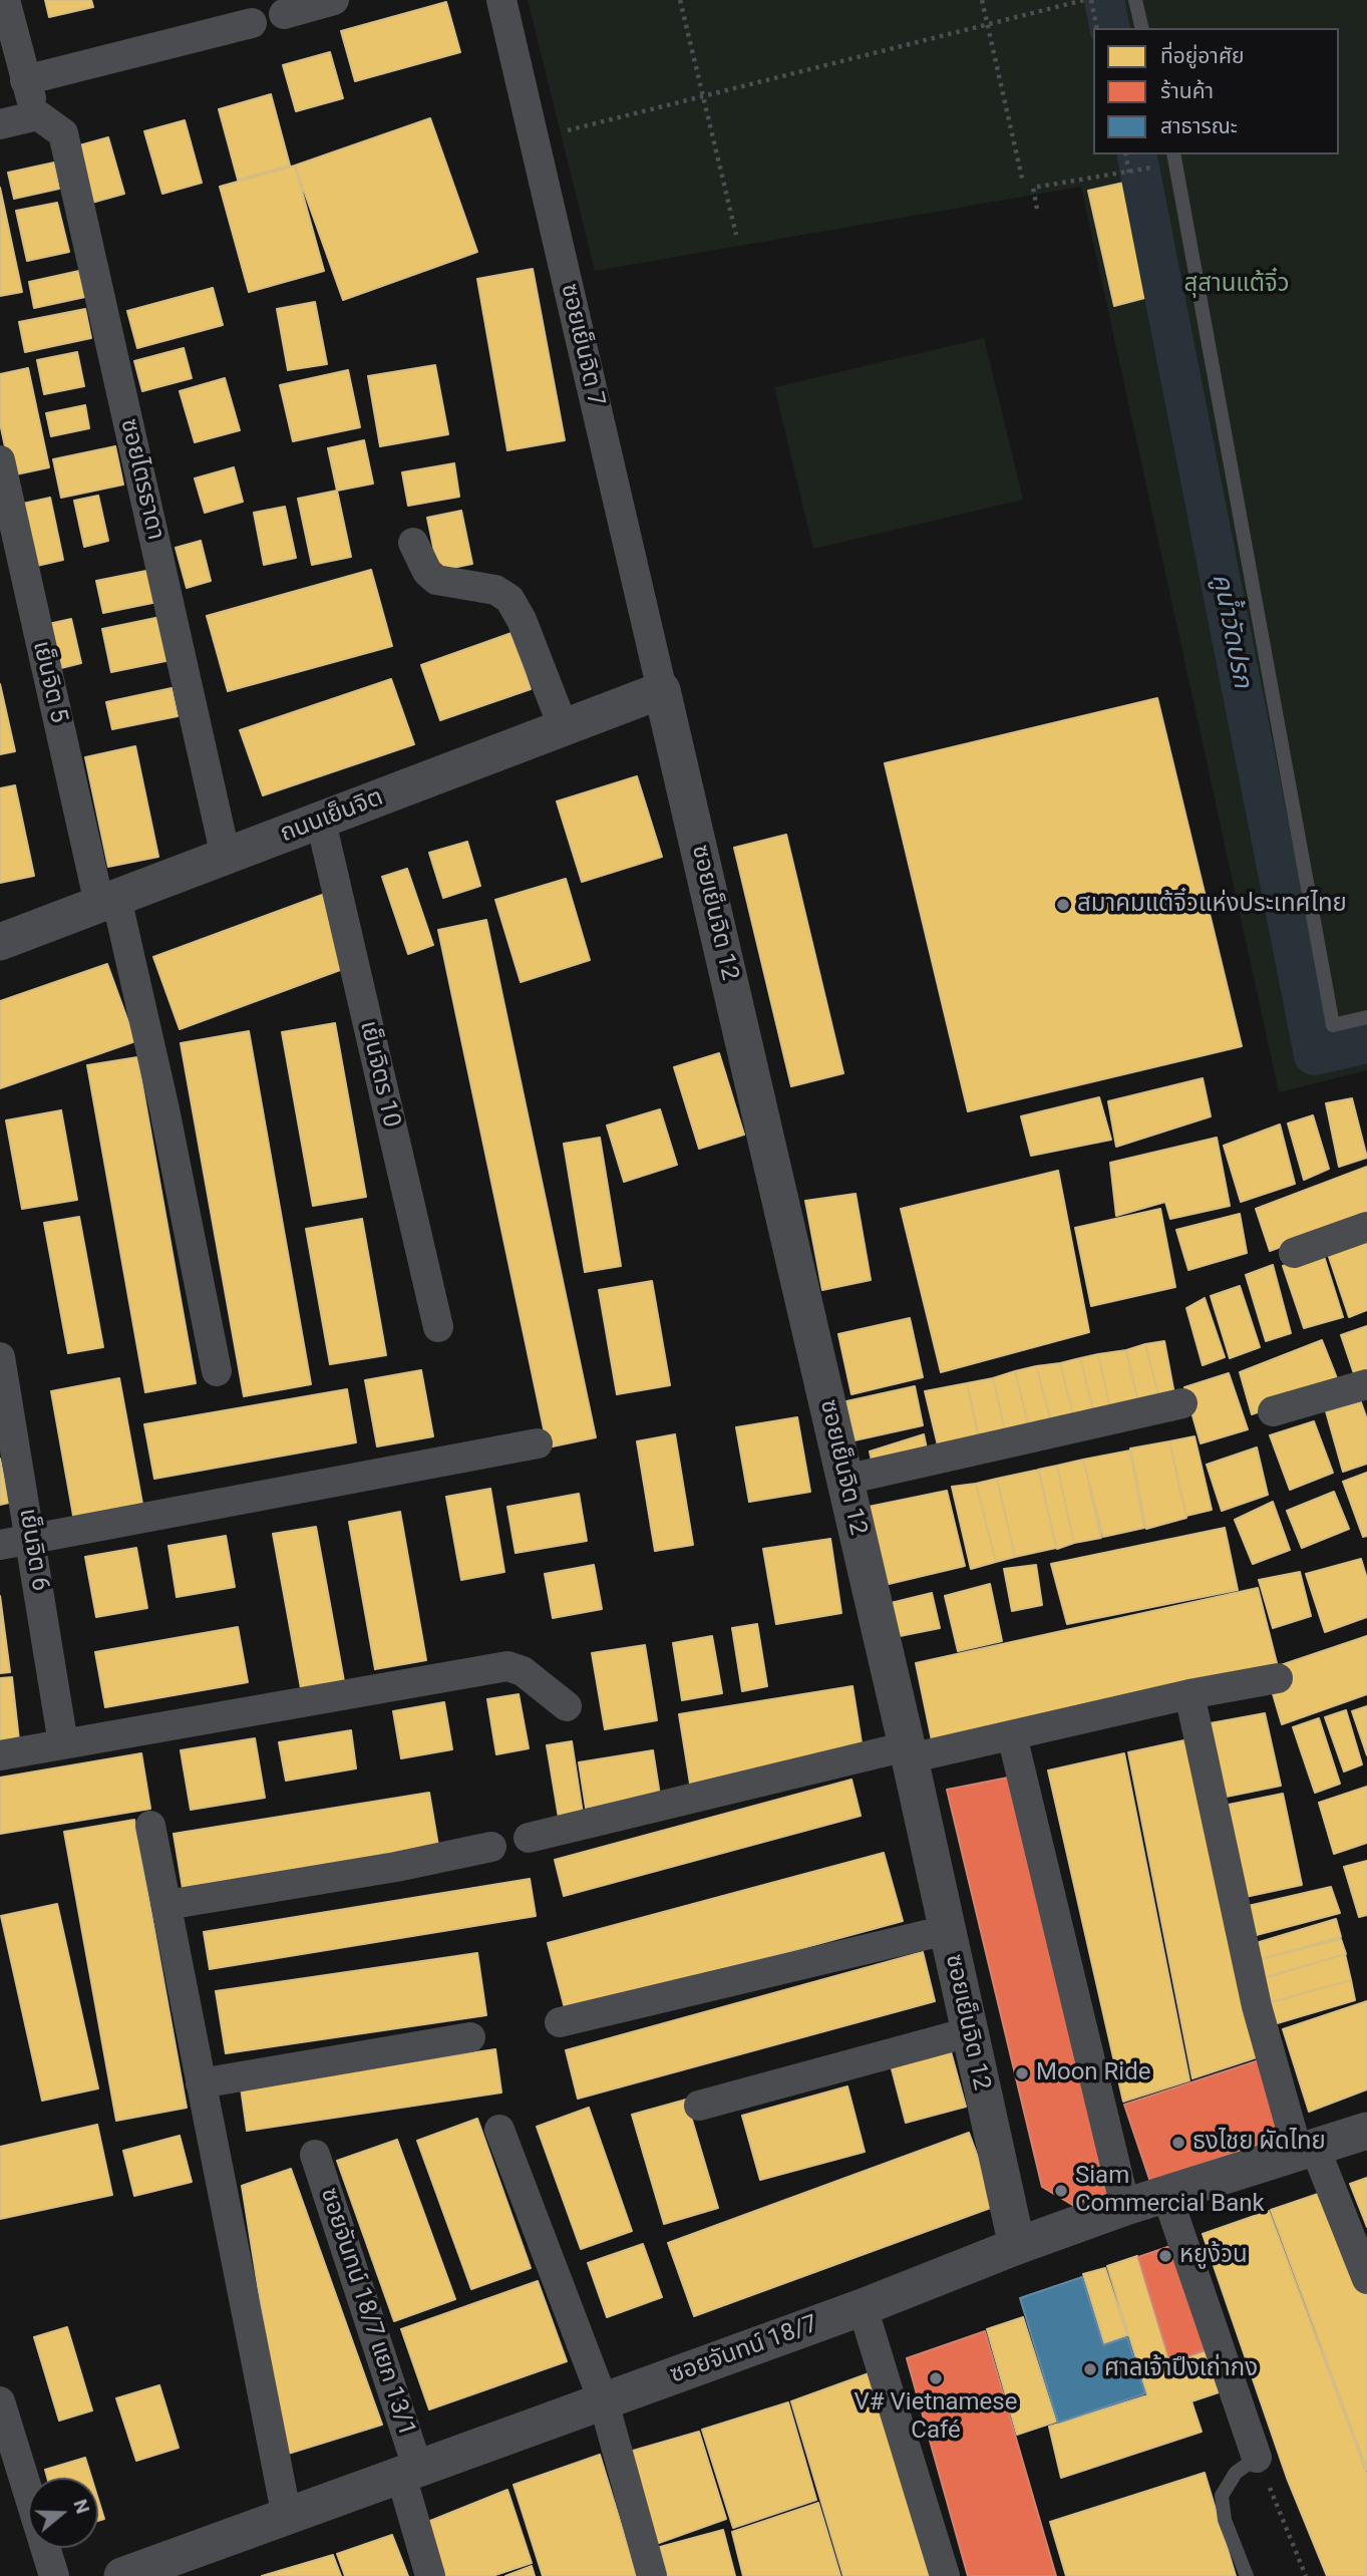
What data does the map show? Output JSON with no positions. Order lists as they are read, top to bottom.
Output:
{
  "streets": {
    "street": [
      "ซอยเย็นจิต 7",
      "ซอยไตรธาดา",
      "เย็นจิต 5",
      "ถนนเย็นจิต",
      "ซอยเย็นจิต 12",
      "เย็นจิตร 10",
      "เย็นจิต 6",
      "ซอยจันทน์ 18/7 แยก 13/1",
      "ซอยจันทน์ 18/7"
    ]
  },
  "crossings": [
    ["ซอยเย็นจิต 7", "ถนนเย็นจิต"],
    ["ซอยเย็นจิต 7", "ซอยเย็นจิต 12"],
    ["ซอยไตรธาดา", "ถนนเย็นจิต"],
    ["เย็นจิต 5", "ถนนเย็นจิต"],
    ["ถนนเย็นจิต", "ซอยเย็นจิต 12"],
    ["ถนนเย็นจิต", "เย็นจิตร 10"],
    ["ซอยเย็นจิต 12", "ซอยจันทน์ 18/7"],
    ["ซอยจันทน์ 18/7 แยก 13/1", "ซอยจันทน์ 18/7"]
  ],
  "water": ["คูน้ำวัดปรก"],
  "parks": ["สุสานแต้จิ๋ว"],
  "places": [
    "สมาคมแต้จิ๋วแห่งประเทศไทย",
    "Moon Ride",
    "ธงไชย ผัดไทย",
    "Siam Commercial Bank",
    "หยูง้วน",
    "ศาลเจ้าปึงเถ่ากง",
    "V# Vietnamese Café"
  ],
  "legend": ["ที่อยู่อาศัย", "ร้านค้า", "สาธารณะ"],
  "north": "right"
}
